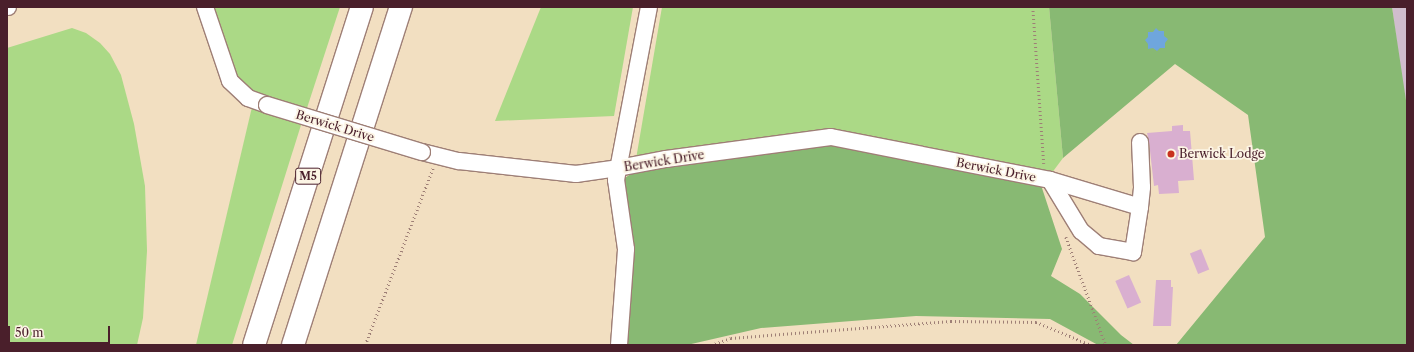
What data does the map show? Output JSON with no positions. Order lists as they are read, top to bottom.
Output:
{
  "streets": {
    "highway": ["M5"],
    "street": ["Berwick Drive"]
  },
  "places": ["Berwick Lodge"],
  "scale_bar": "50 m"
}
